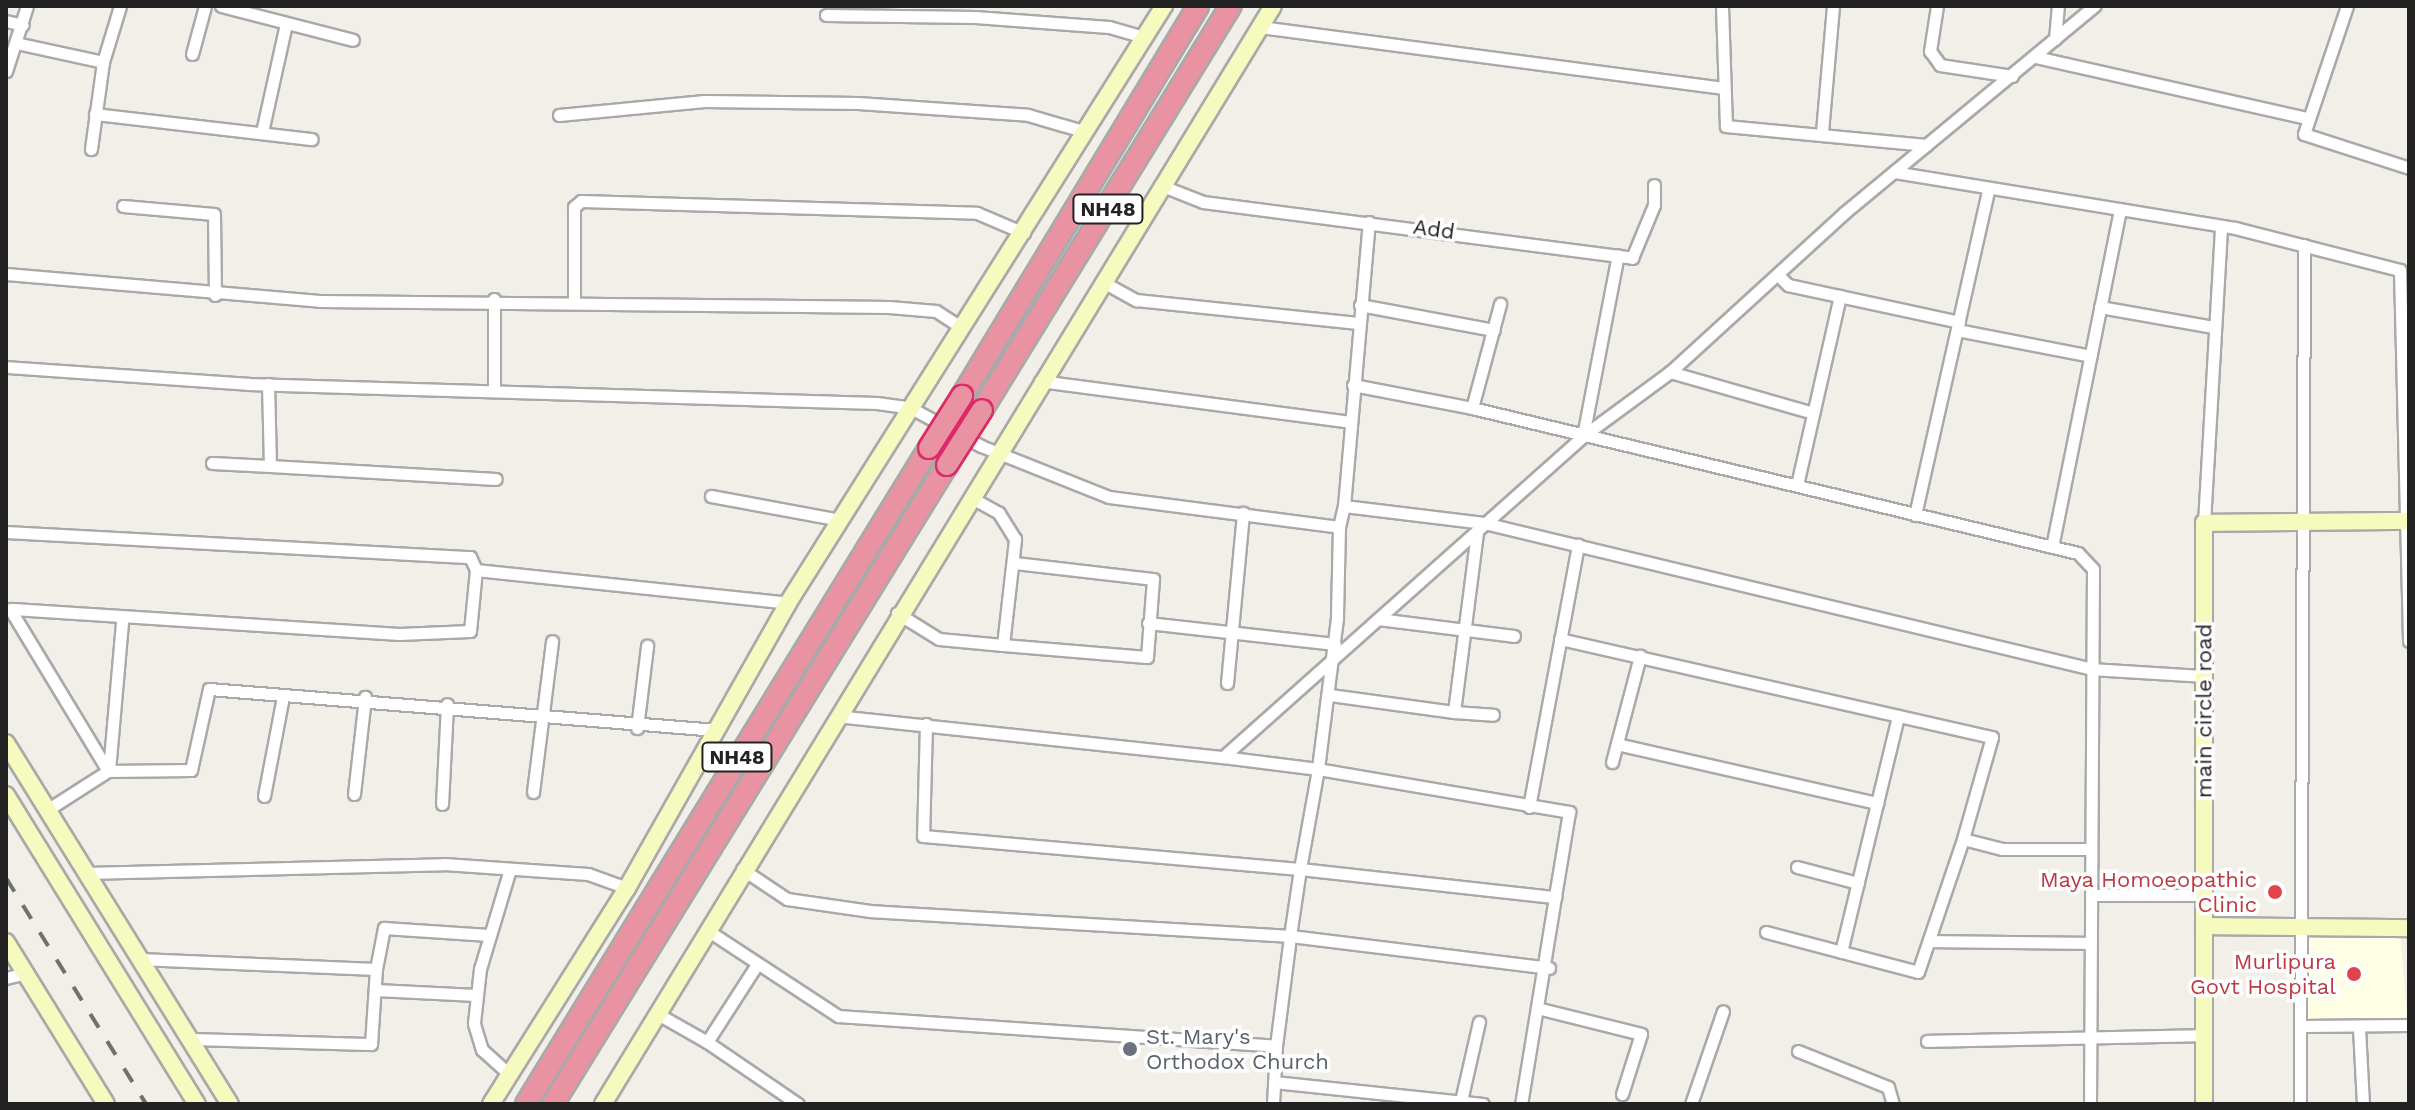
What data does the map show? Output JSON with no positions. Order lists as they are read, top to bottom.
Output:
{
  "streets": {
    "highway": ["NH48"],
    "main road": ["main circle road"],
    "street": ["Add"]
  },
  "places": ["Maya Homoeopathic Clinic", "Murlipura Govt Hospital", "St. Mary's Orthodox Church"]
}
